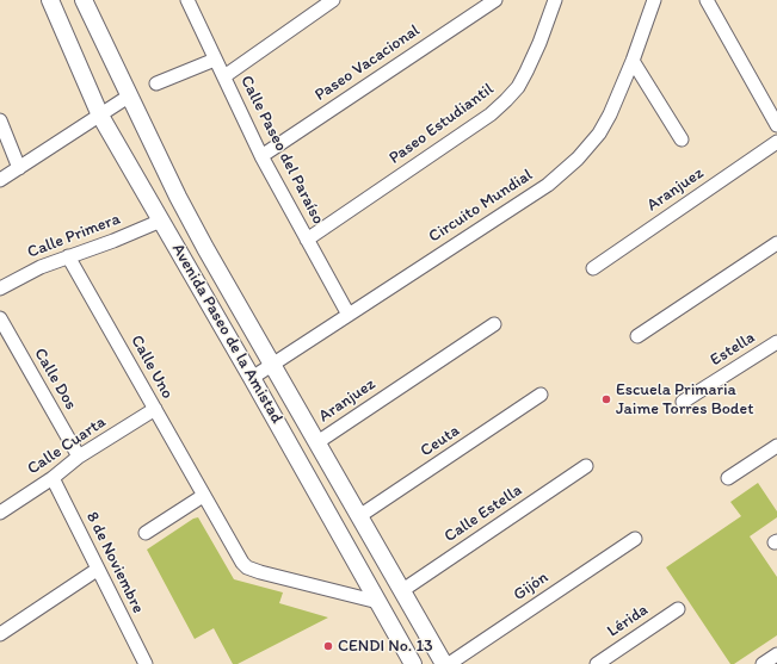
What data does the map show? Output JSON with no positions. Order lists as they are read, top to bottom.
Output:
{
  "streets": {
    "street": [
      "Paseo Vacacional",
      "Paseo Estudiantil",
      "Calle Paseo del Paraíso",
      "Aranjuez",
      "Circuito Mundial",
      "Calle Primera",
      "Avenida Paseo de la Amistad",
      "Estella",
      "Calle Uno",
      "Calle Dos",
      "Ceuta",
      "Calle Cuarta",
      "Calle Estella",
      "8 de Noviembre",
      "Gijón",
      "Lérida"
    ]
  },
  "crossings": [
    ["Paseo Vacacional", "Calle Paseo del Paraíso"],
    ["Paseo Estudiantil", "Calle Paseo del Paraíso"],
    ["Calle Paseo del Paraíso", "Circuito Mundial"],
    ["Aranjuez", "Avenida Paseo de la Amistad"],
    ["Circuito Mundial", "Avenida Paseo de la Amistad"],
    ["Calle Primera", "Avenida Paseo de la Amistad"],
    ["Calle Primera", "Calle Uno"],
    ["Avenida Paseo de la Amistad", "Calle Uno"],
    ["Avenida Paseo de la Amistad", "Ceuta"],
    ["Avenida Paseo de la Amistad", "Calle Estella"],
    ["Calle Uno", "Calle Cuarta"],
    ["Calle Dos", "Calle Cuarta"],
    ["Calle Cuarta", "8 de Noviembre"]
  ],
  "places": ["Escuela Primaria Jaime Torres Bodet", "CENDI No. 13"]
}
